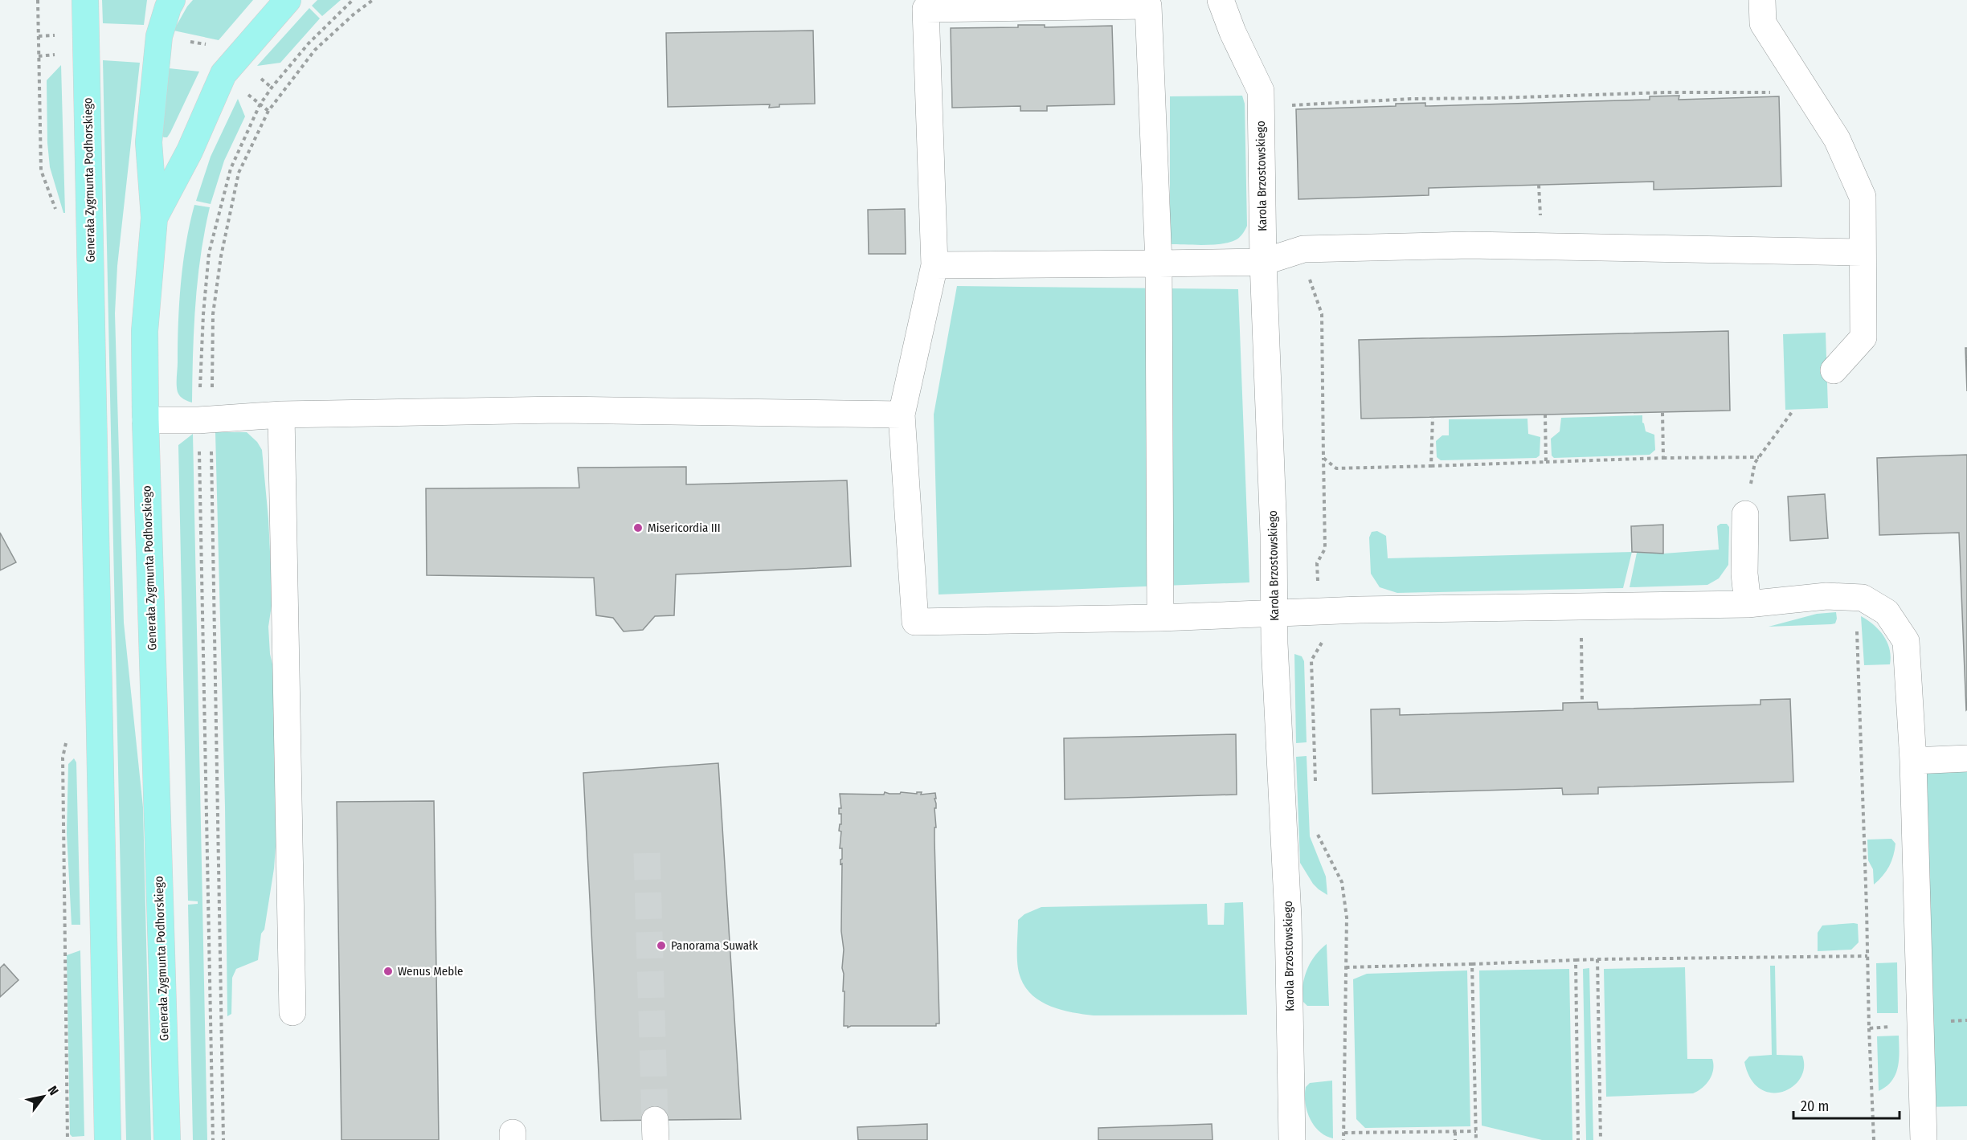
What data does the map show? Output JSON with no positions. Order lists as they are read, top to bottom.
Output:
{
  "streets": {
    "main road": ["Generała Zygmunta Podhorskiego"],
    "street": ["Karola Brzostowskiego"]
  },
  "places": ["Misericordia III", "Panorama Suwałk", "Wenus Meble"],
  "scale_bar": "20 m",
  "north": "top right"
}
